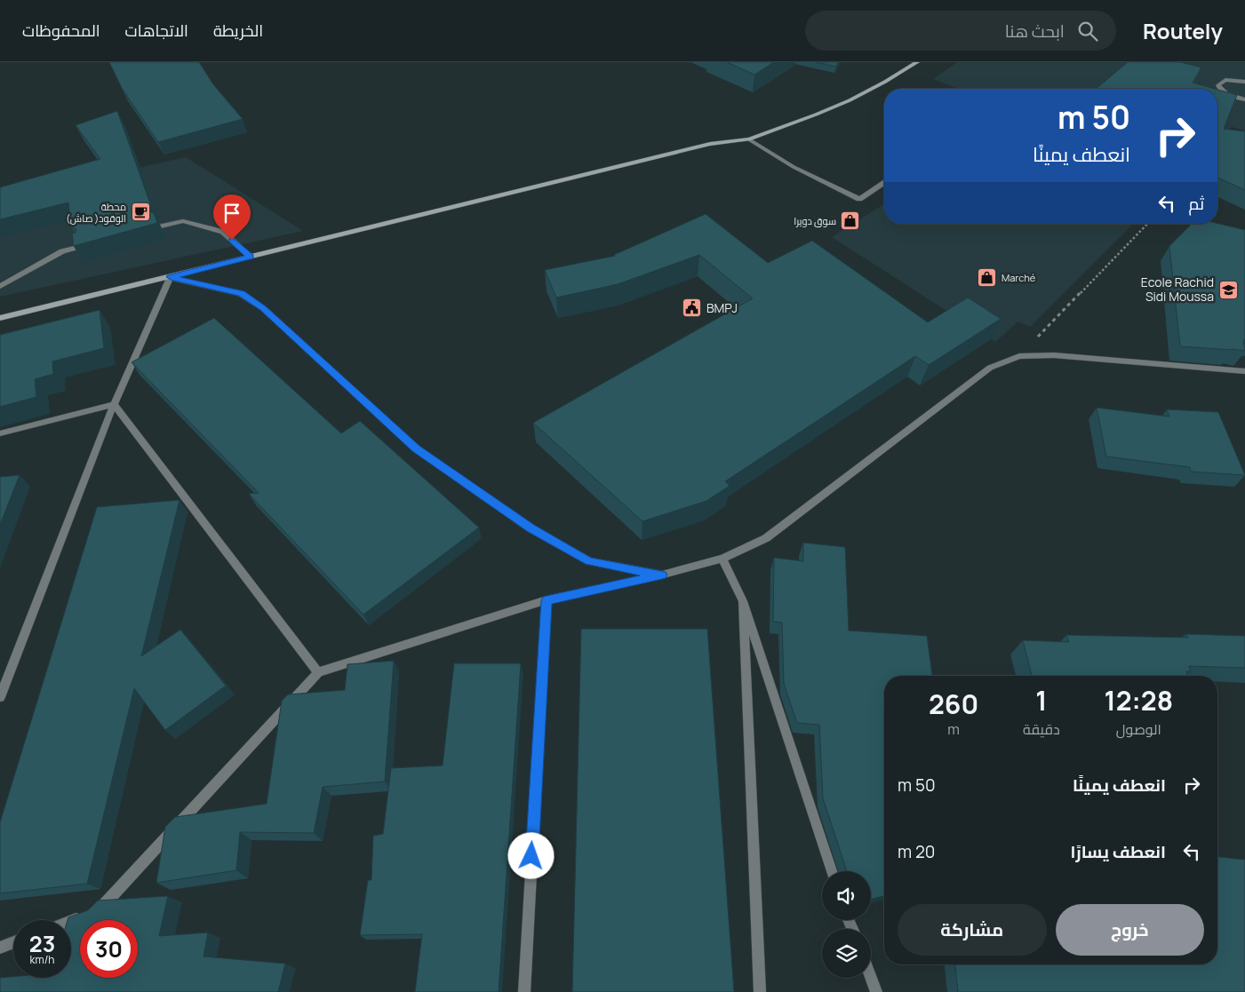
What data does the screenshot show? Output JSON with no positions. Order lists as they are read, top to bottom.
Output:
{
  "places": {
    "cafe": ["محطة الوقود( صاش)"],
    "shop": ["سوق دويرا", "Marché"],
    "school or university": ["Ecole Rachid Sidi Moussa"],
    "public building": ["BMPJ"]
  },
  "page": {
    "header": "Routely",
    "search": "ابحث هنا",
    "nav": ["الخريطة", "الاتجاهات", "المحفوظات"],
    "turn": ["50 m", "انعطف يمينًا"],
    "then": "ثم",
    "eta": [
      "12:28",
      "الوصول",
      "1",
      "دقيقة",
      "260",
      "m"
    ],
    "list": [
      {
        "name": "انعطف يمينًا",
        "value": "50 m"
      },
      {
        "name": "انعطف يسارًا",
        "value": "20 m"
      }
    ],
    "buttons": ["خروج", "مشاركة"],
    "speed": "23 km/h",
    "limit": "30"
  }
}
